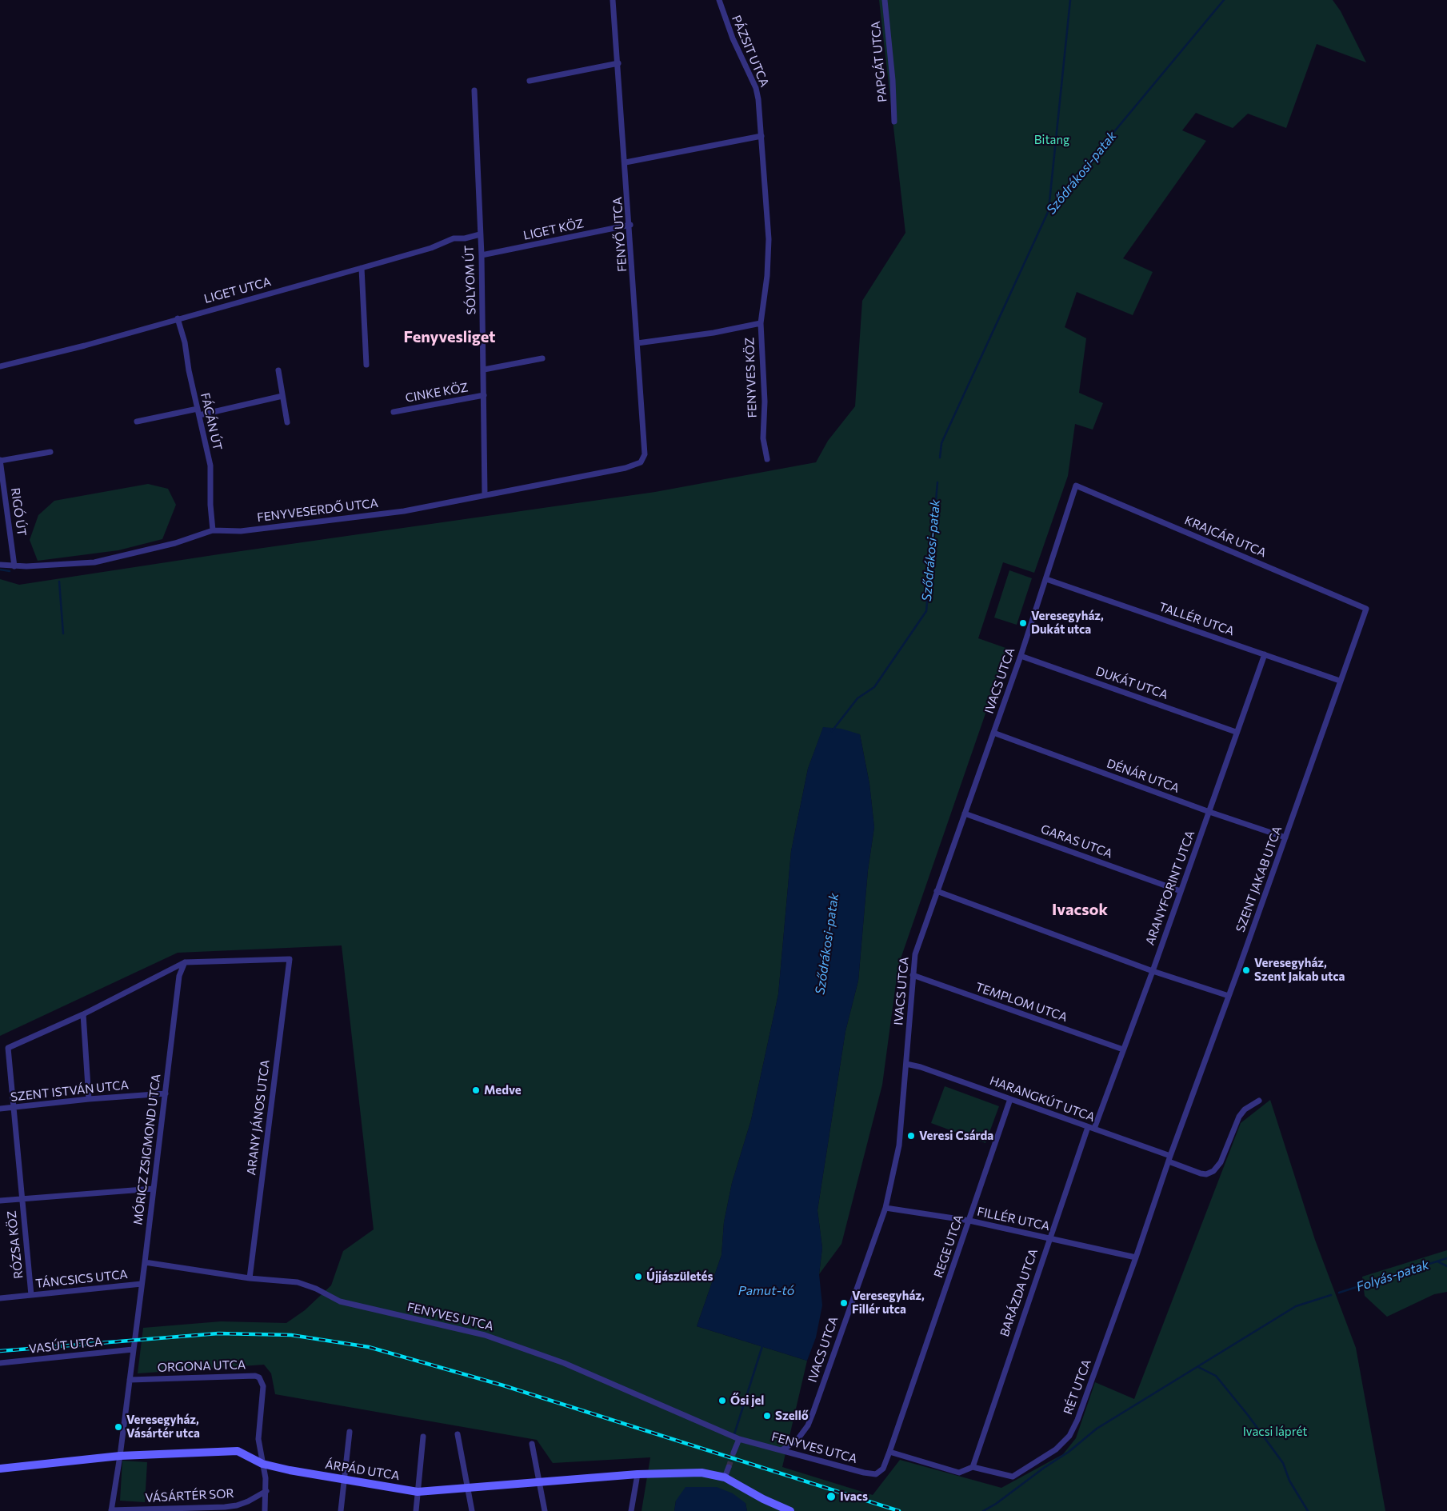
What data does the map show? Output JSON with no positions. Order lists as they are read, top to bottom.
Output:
{
  "streets": {
    "street": [
      "PÁZSIT UTCA",
      "PAPGÁT UTCA",
      "LIGET KÖZ",
      "FENYŐ UTCA",
      "SÓLYOM ÚT",
      "LIGET UTCA",
      "FENYVES KÖZ",
      "CINKE KÖZ",
      "FÁCÁN ÚT",
      "FENYVESERDŐ UTCA",
      "RIGÓ ÚT",
      "KRAJCÁR UTCA",
      "TALLÉR UTCA",
      "IVACS UTCA",
      "DUKÁT UTCA",
      "DÉNÁR UTCA",
      "GARAS UTCA",
      "SZENT JAKAB UTCA",
      "ARANYFORINT UTCA",
      "TEMPLOM UTCA",
      "SZENT ISTVÁN UTCA",
      "HARANGKÚT UTCA",
      "ARANY JÁNOS UTCA",
      "MÓRICZ ZSIGMOND UTCA",
      "FILLÉR UTCA",
      "RÓZSA KÖZ",
      "REGE UTCA",
      "TÁNCSICS UTCA",
      "BARÁZDA UTCA",
      "FENYVES UTCA",
      "VASÚT UTCA",
      "ORGONA UTCA",
      "RÉT UTCA",
      "ÁRPÁD UTCA",
      "VÁSÁRTÉR SOR"
    ]
  },
  "crossings": [
    ["PÁZSIT UTCA", "FENYVES KÖZ"],
    ["LIGET KÖZ", "FENYŐ UTCA"],
    ["LIGET KÖZ", "SÓLYOM ÚT"],
    ["FENYŐ UTCA", "FENYVES KÖZ"],
    ["FENYŐ UTCA", "FENYVESERDŐ UTCA"],
    ["SÓLYOM ÚT", "LIGET UTCA"],
    ["SÓLYOM ÚT", "CINKE KÖZ"],
    ["SÓLYOM ÚT", "FENYVESERDŐ UTCA"],
    ["LIGET UTCA", "FÁCÁN ÚT"],
    ["FÁCÁN ÚT", "FENYVESERDŐ UTCA"],
    ["FENYVESERDŐ UTCA", "RIGÓ ÚT"],
    ["KRAJCÁR UTCA", "IVACS UTCA"],
    ["KRAJCÁR UTCA", "SZENT JAKAB UTCA"],
    ["TALLÉR UTCA", "IVACS UTCA"],
    ["TALLÉR UTCA", "SZENT JAKAB UTCA"],
    ["TALLÉR UTCA", "ARANYFORINT UTCA"],
    ["IVACS UTCA", "DUKÁT UTCA"],
    ["IVACS UTCA", "DÉNÁR UTCA"],
    ["IVACS UTCA", "GARAS UTCA"],
    ["IVACS UTCA", "TEMPLOM UTCA"],
    ["IVACS UTCA", "HARANGKÚT UTCA"],
    ["IVACS UTCA", "FILLÉR UTCA"],
    ["IVACS UTCA", "FENYVES UTCA"],
    ["DUKÁT UTCA", "ARANYFORINT UTCA"],
    ["DÉNÁR UTCA", "SZENT JAKAB UTCA"],
    ["DÉNÁR UTCA", "ARANYFORINT UTCA"],
    ["GARAS UTCA", "ARANYFORINT UTCA"],
    ["SZENT JAKAB UTCA", "HARANGKÚT UTCA"],
    ["SZENT JAKAB UTCA", "RÉT UTCA"],
    ["ARANYFORINT UTCA", "TEMPLOM UTCA"],
    ["ARANYFORINT UTCA", "HARANGKÚT UTCA"],
    ["ARANYFORINT UTCA", "BARÁZDA UTCA"],
    ["SZENT ISTVÁN UTCA", "MÓRICZ ZSIGMOND UTCA"],
    ["SZENT ISTVÁN UTCA", "RÓZSA KÖZ"],
    ["HARANGKÚT UTCA", "REGE UTCA"],
    ["HARANGKÚT UTCA", "BARÁZDA UTCA"],
    ["HARANGKÚT UTCA", "RÉT UTCA"],
    ["ARANY JÁNOS UTCA", "MÓRICZ ZSIGMOND UTCA"],
    ["ARANY JÁNOS UTCA", "FENYVES UTCA"],
    ["MÓRICZ ZSIGMOND UTCA", "TÁNCSICS UTCA"],
    ["MÓRICZ ZSIGMOND UTCA", "FENYVES UTCA"],
    ["MÓRICZ ZSIGMOND UTCA", "VASÚT UTCA"],
    ["MÓRICZ ZSIGMOND UTCA", "ORGONA UTCA"],
    ["MÓRICZ ZSIGMOND UTCA", "ÁRPÁD UTCA"],
    ["MÓRICZ ZSIGMOND UTCA", "VÁSÁRTÉR SOR"],
    ["FILLÉR UTCA", "REGE UTCA"],
    ["FILLÉR UTCA", "BARÁZDA UTCA"],
    ["FILLÉR UTCA", "RÉT UTCA"],
    ["RÓZSA KÖZ", "TÁNCSICS UTCA"],
    ["REGE UTCA", "FENYVES UTCA"],
    ["REGE UTCA", "RÉT UTCA"],
    ["BARÁZDA UTCA", "RÉT UTCA"],
    ["ORGONA UTCA", "ÁRPÁD UTCA"],
    ["ORGONA UTCA", "VÁSÁRTÉR SOR"]
  ],
  "districts": ["Fenyvesliget", "Ivacsok"],
  "water": ["Sződrákosi-patak", "Folyás-patak", "Pamut-tó"],
  "parks": ["Bitang", "Ivacsi láprét"],
  "places": [
    "Veresegyház, Dukát utca",
    "Veresegyház, Szent Jakab utca",
    "Medve",
    "Veresi Csárda",
    "Újjászületés",
    "Veresegyház, Fillér utca",
    "Ősi jel",
    "Szellő",
    "Veresegyház, Vásártér utca",
    "Ivacs"
  ]
}
